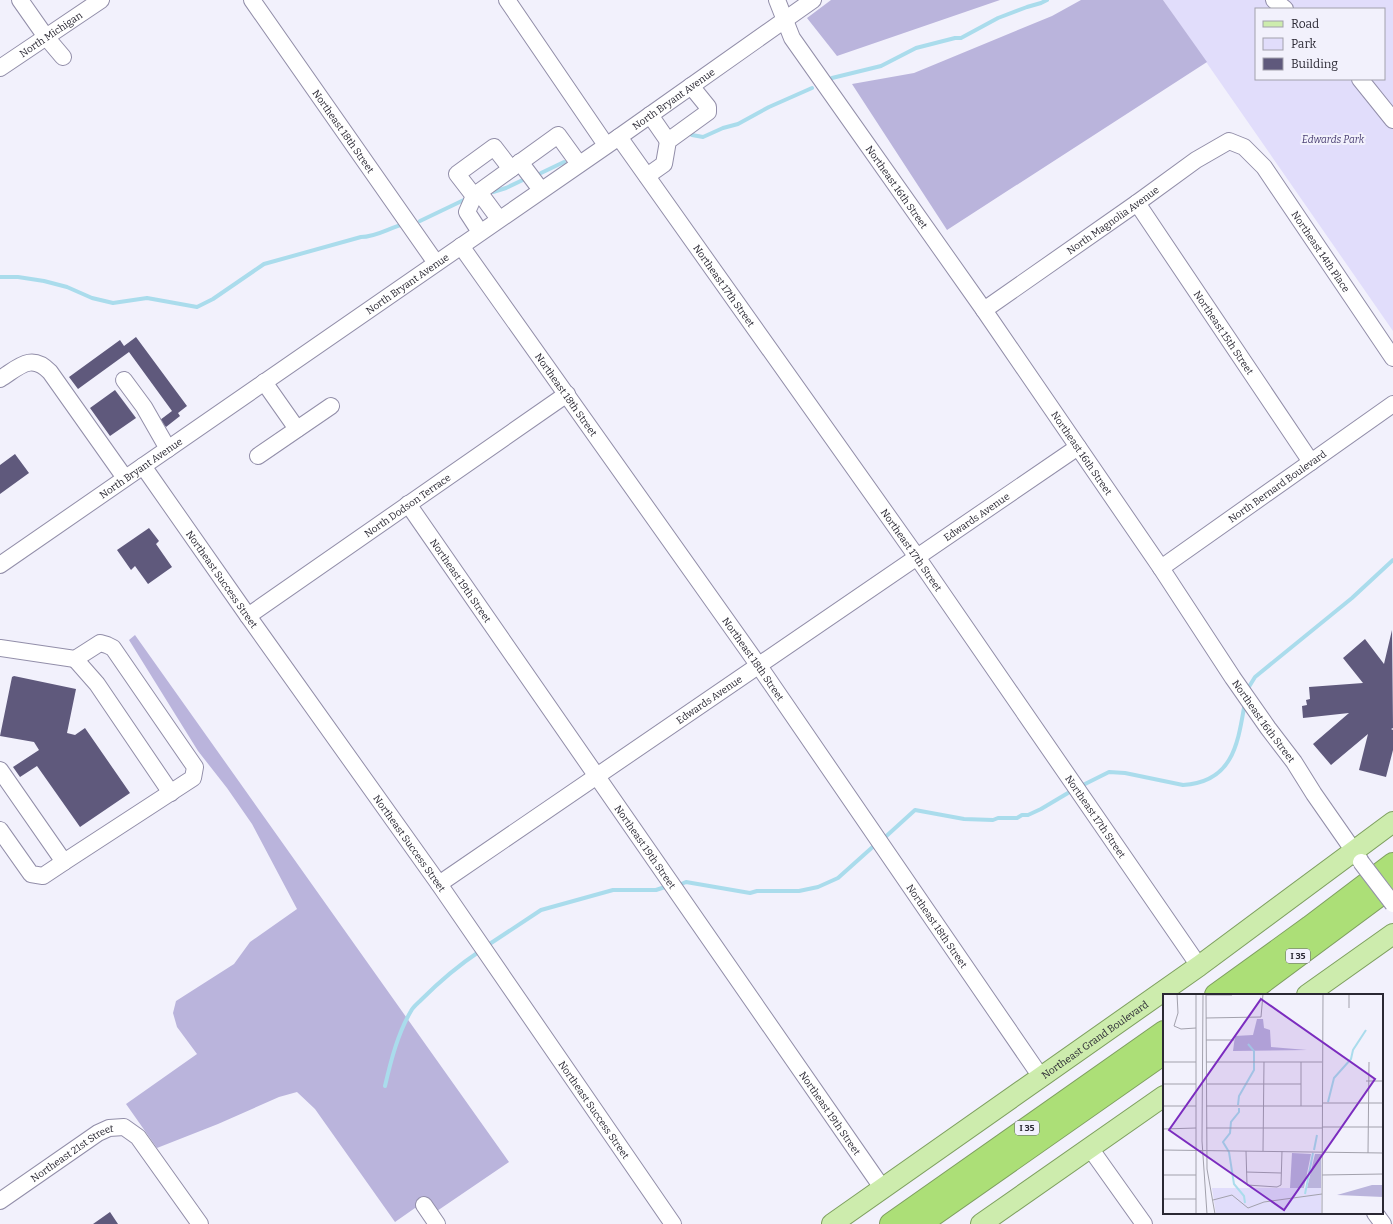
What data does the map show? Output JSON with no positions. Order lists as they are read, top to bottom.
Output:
{
  "streets": {
    "highway": ["I 35"],
    "main road": ["Northeast Grand Boulevard"],
    "street": [
      "North Michigan",
      "North Bryant Avenue",
      "Northeast 18th Street",
      "Northeast 16th Street",
      "North Magnolia Avenue",
      "Northeast 14th Place",
      "Northeast 17th Street",
      "Northeast 15th Street",
      "North Bernard Boulevard",
      "North Dodson Terrace",
      "Edwards Avenue",
      "Northeast Success Street",
      "Northeast 19th Street",
      "Northeast 21st Street"
    ]
  },
  "crossings": [
    ["North Bryant Avenue", "Northeast 18th Street"],
    ["North Bryant Avenue", "Northeast 16th Street"],
    ["North Bryant Avenue", "Northeast 17th Street"],
    ["North Bryant Avenue", "Northeast Success Street"],
    ["Northeast 18th Street", "North Dodson Terrace"],
    ["Northeast 18th Street", "Edwards Avenue"],
    ["Northeast 18th Street", "Northeast Grand Boulevard"],
    ["Northeast 16th Street", "North Magnolia Avenue"],
    ["Northeast 16th Street", "North Bernard Boulevard"],
    ["Northeast 16th Street", "Edwards Avenue"],
    ["Northeast 16th Street", "Northeast Grand Boulevard"],
    ["North Magnolia Avenue", "Northeast 14th Place"],
    ["North Magnolia Avenue", "Northeast 15th Street"],
    ["Northeast 17th Street", "Edwards Avenue"],
    ["Northeast 17th Street", "Northeast Grand Boulevard"],
    ["Northeast 15th Street", "North Bernard Boulevard"],
    ["North Dodson Terrace", "Northeast Success Street"],
    ["North Dodson Terrace", "Northeast 19th Street"],
    ["Edwards Avenue", "Northeast Success Street"],
    ["Edwards Avenue", "Northeast 19th Street"],
    ["Northeast 19th Street", "Northeast Grand Boulevard"]
  ],
  "parks": ["Edwards Park"],
  "legend": ["Road", "Park", "Building"]
}
